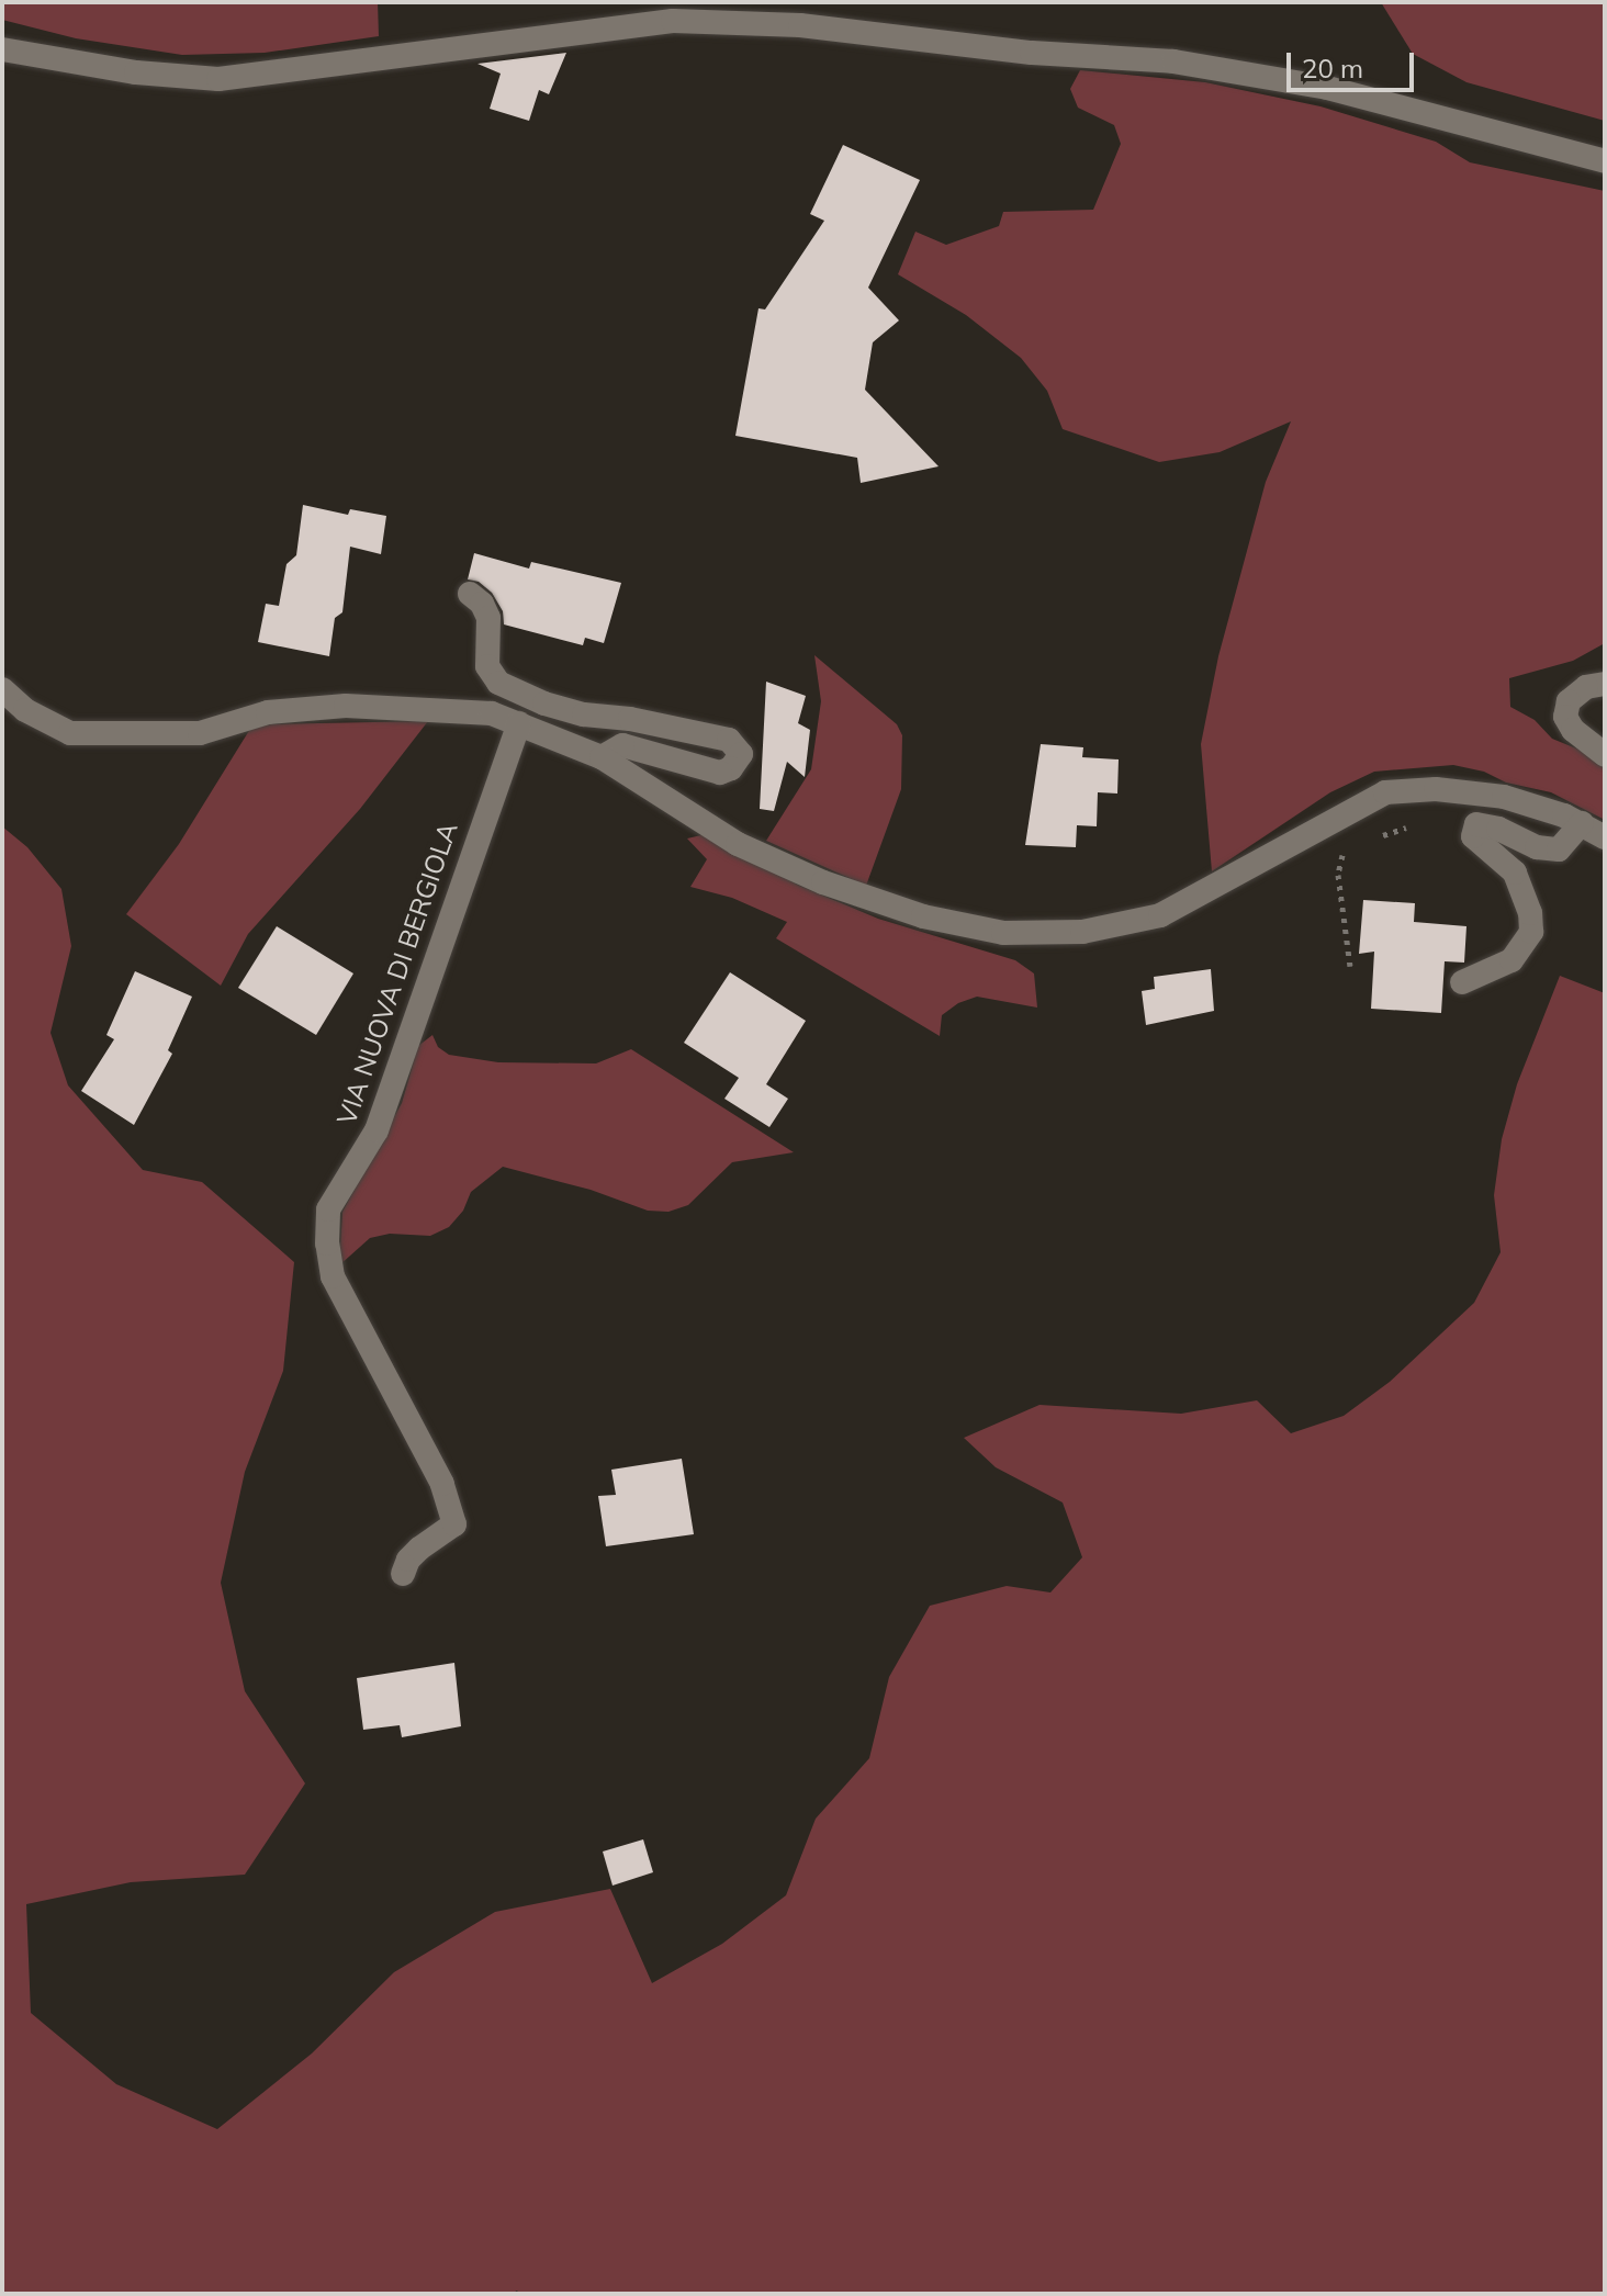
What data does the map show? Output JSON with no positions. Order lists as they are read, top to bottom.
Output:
{
  "streets": {
    "street": ["VIA NUOVA DI BERGIOLA"]
  },
  "scale_bar": "20 m"
}
